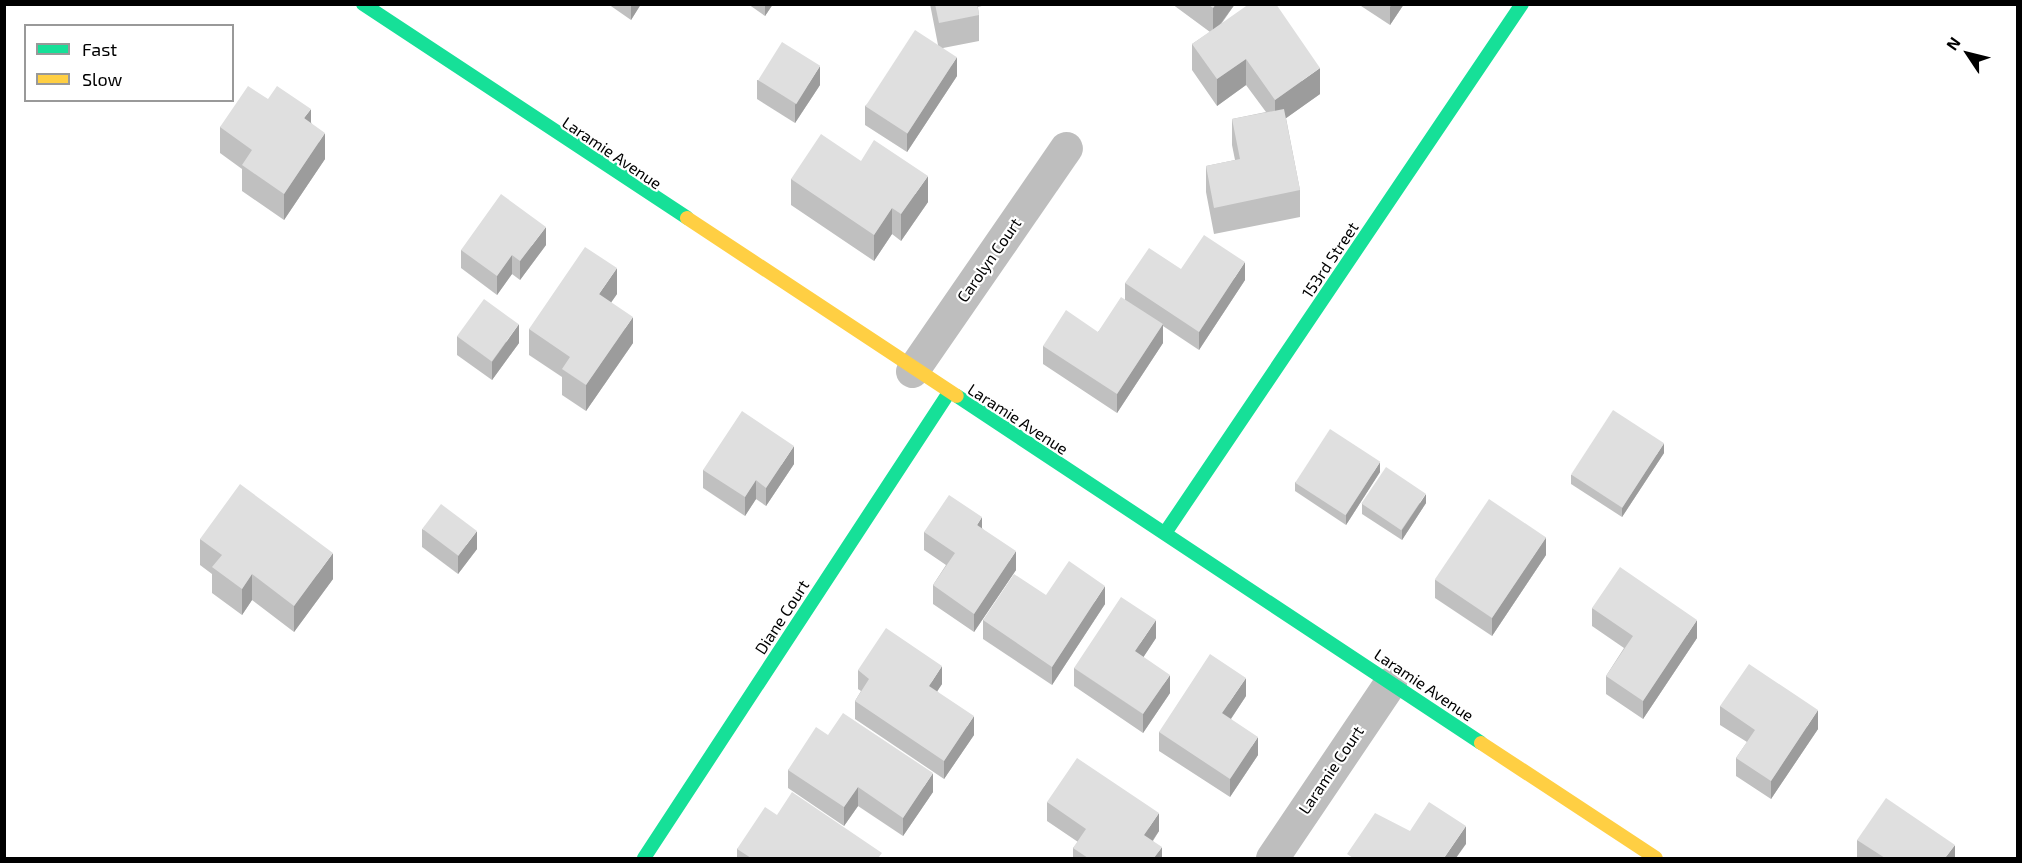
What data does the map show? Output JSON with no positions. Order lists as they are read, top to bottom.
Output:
{
  "streets": {
    "street": [
      "Laramie Avenue",
      "Carolyn Court",
      "153rd Street",
      "Diane Court",
      "Laramie Court"
    ]
  },
  "crossings": [
    ["Laramie Avenue", "Carolyn Court"],
    ["Laramie Avenue", "153rd Street"],
    ["Laramie Avenue", "Diane Court"],
    ["Laramie Avenue", "Laramie Court"]
  ],
  "legend": ["Fast", "Slow"],
  "north": "top left"
}
